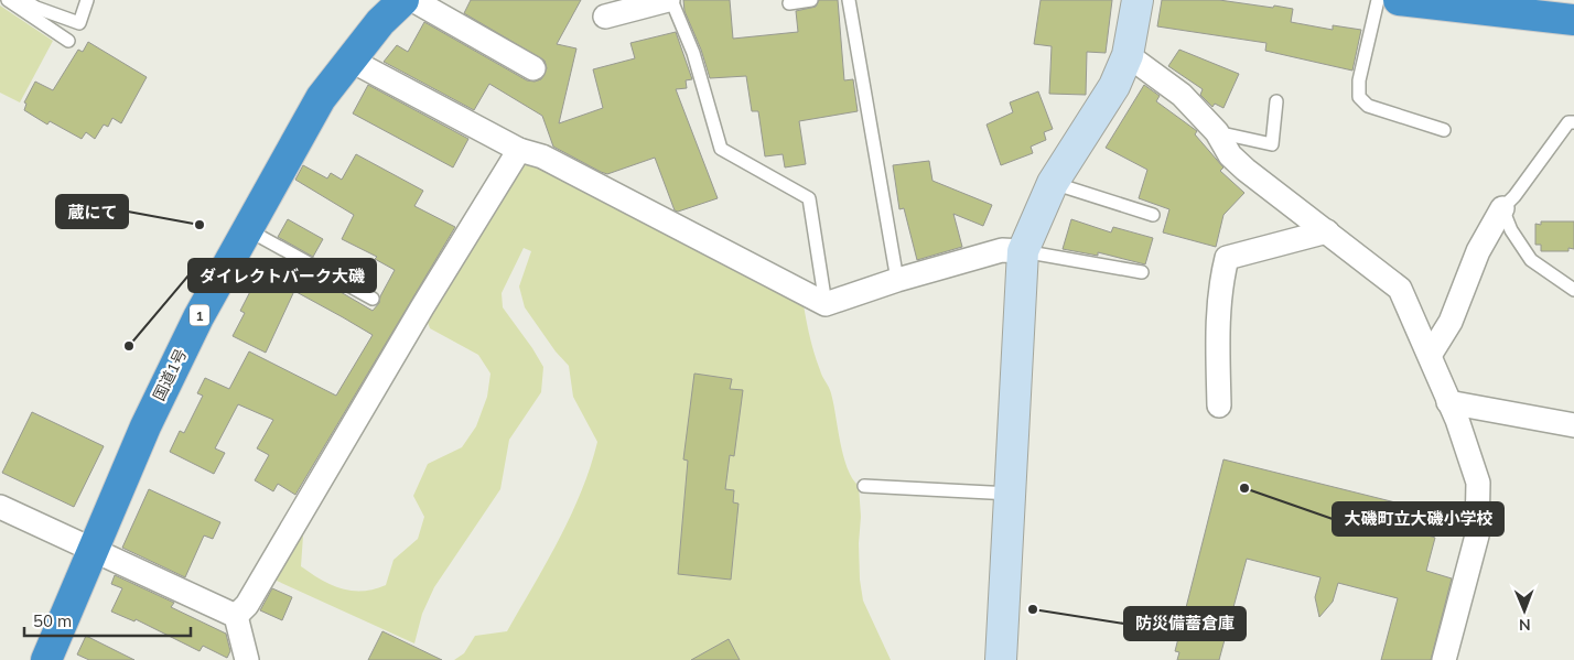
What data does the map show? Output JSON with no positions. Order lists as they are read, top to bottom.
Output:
{
  "streets": {
    "highway": ["1", "国道1号"]
  },
  "places": [
    "蔵にて",
    "ダイレクトバーク大磯",
    "大磯町立大磯小学校",
    "防災備蓄倉庫"
  ],
  "scale_bar": "50 m",
  "north": "bottom"
}
